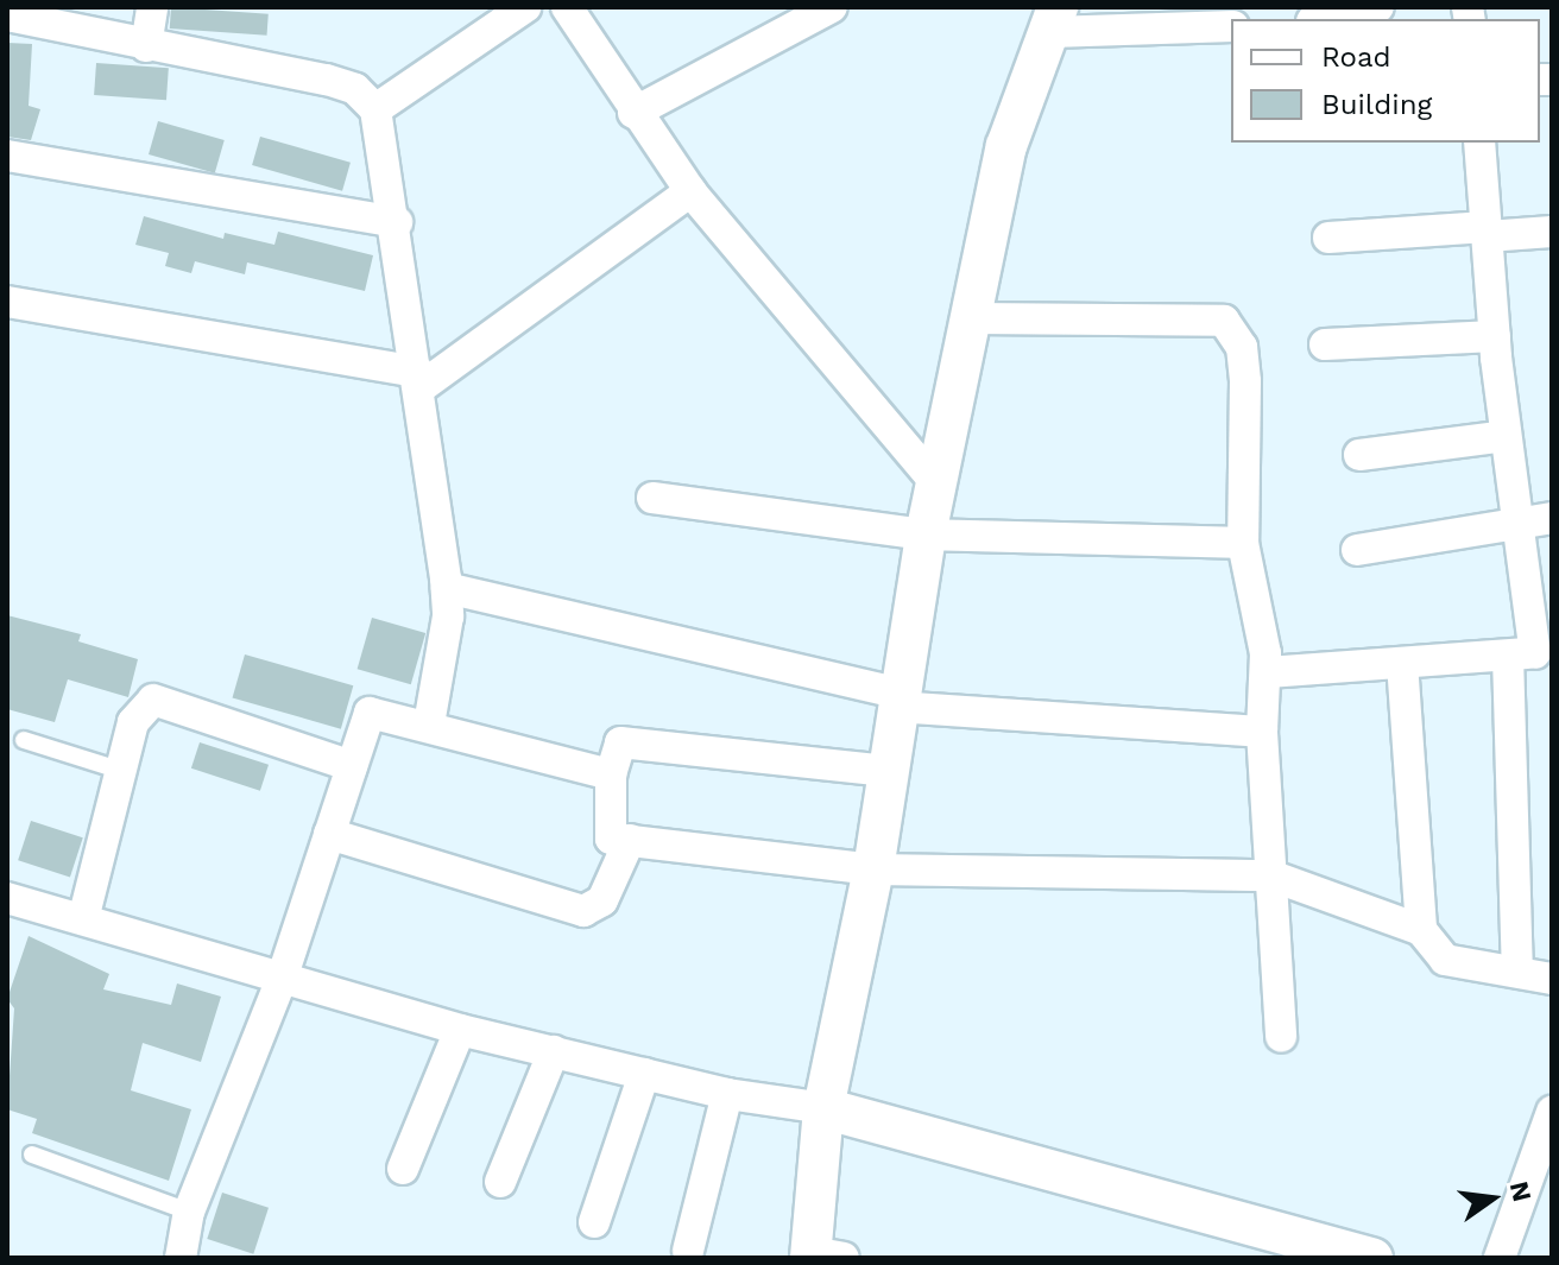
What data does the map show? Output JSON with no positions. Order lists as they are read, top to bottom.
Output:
{
  "legend": ["Road", "Building"],
  "north": "right"
}
